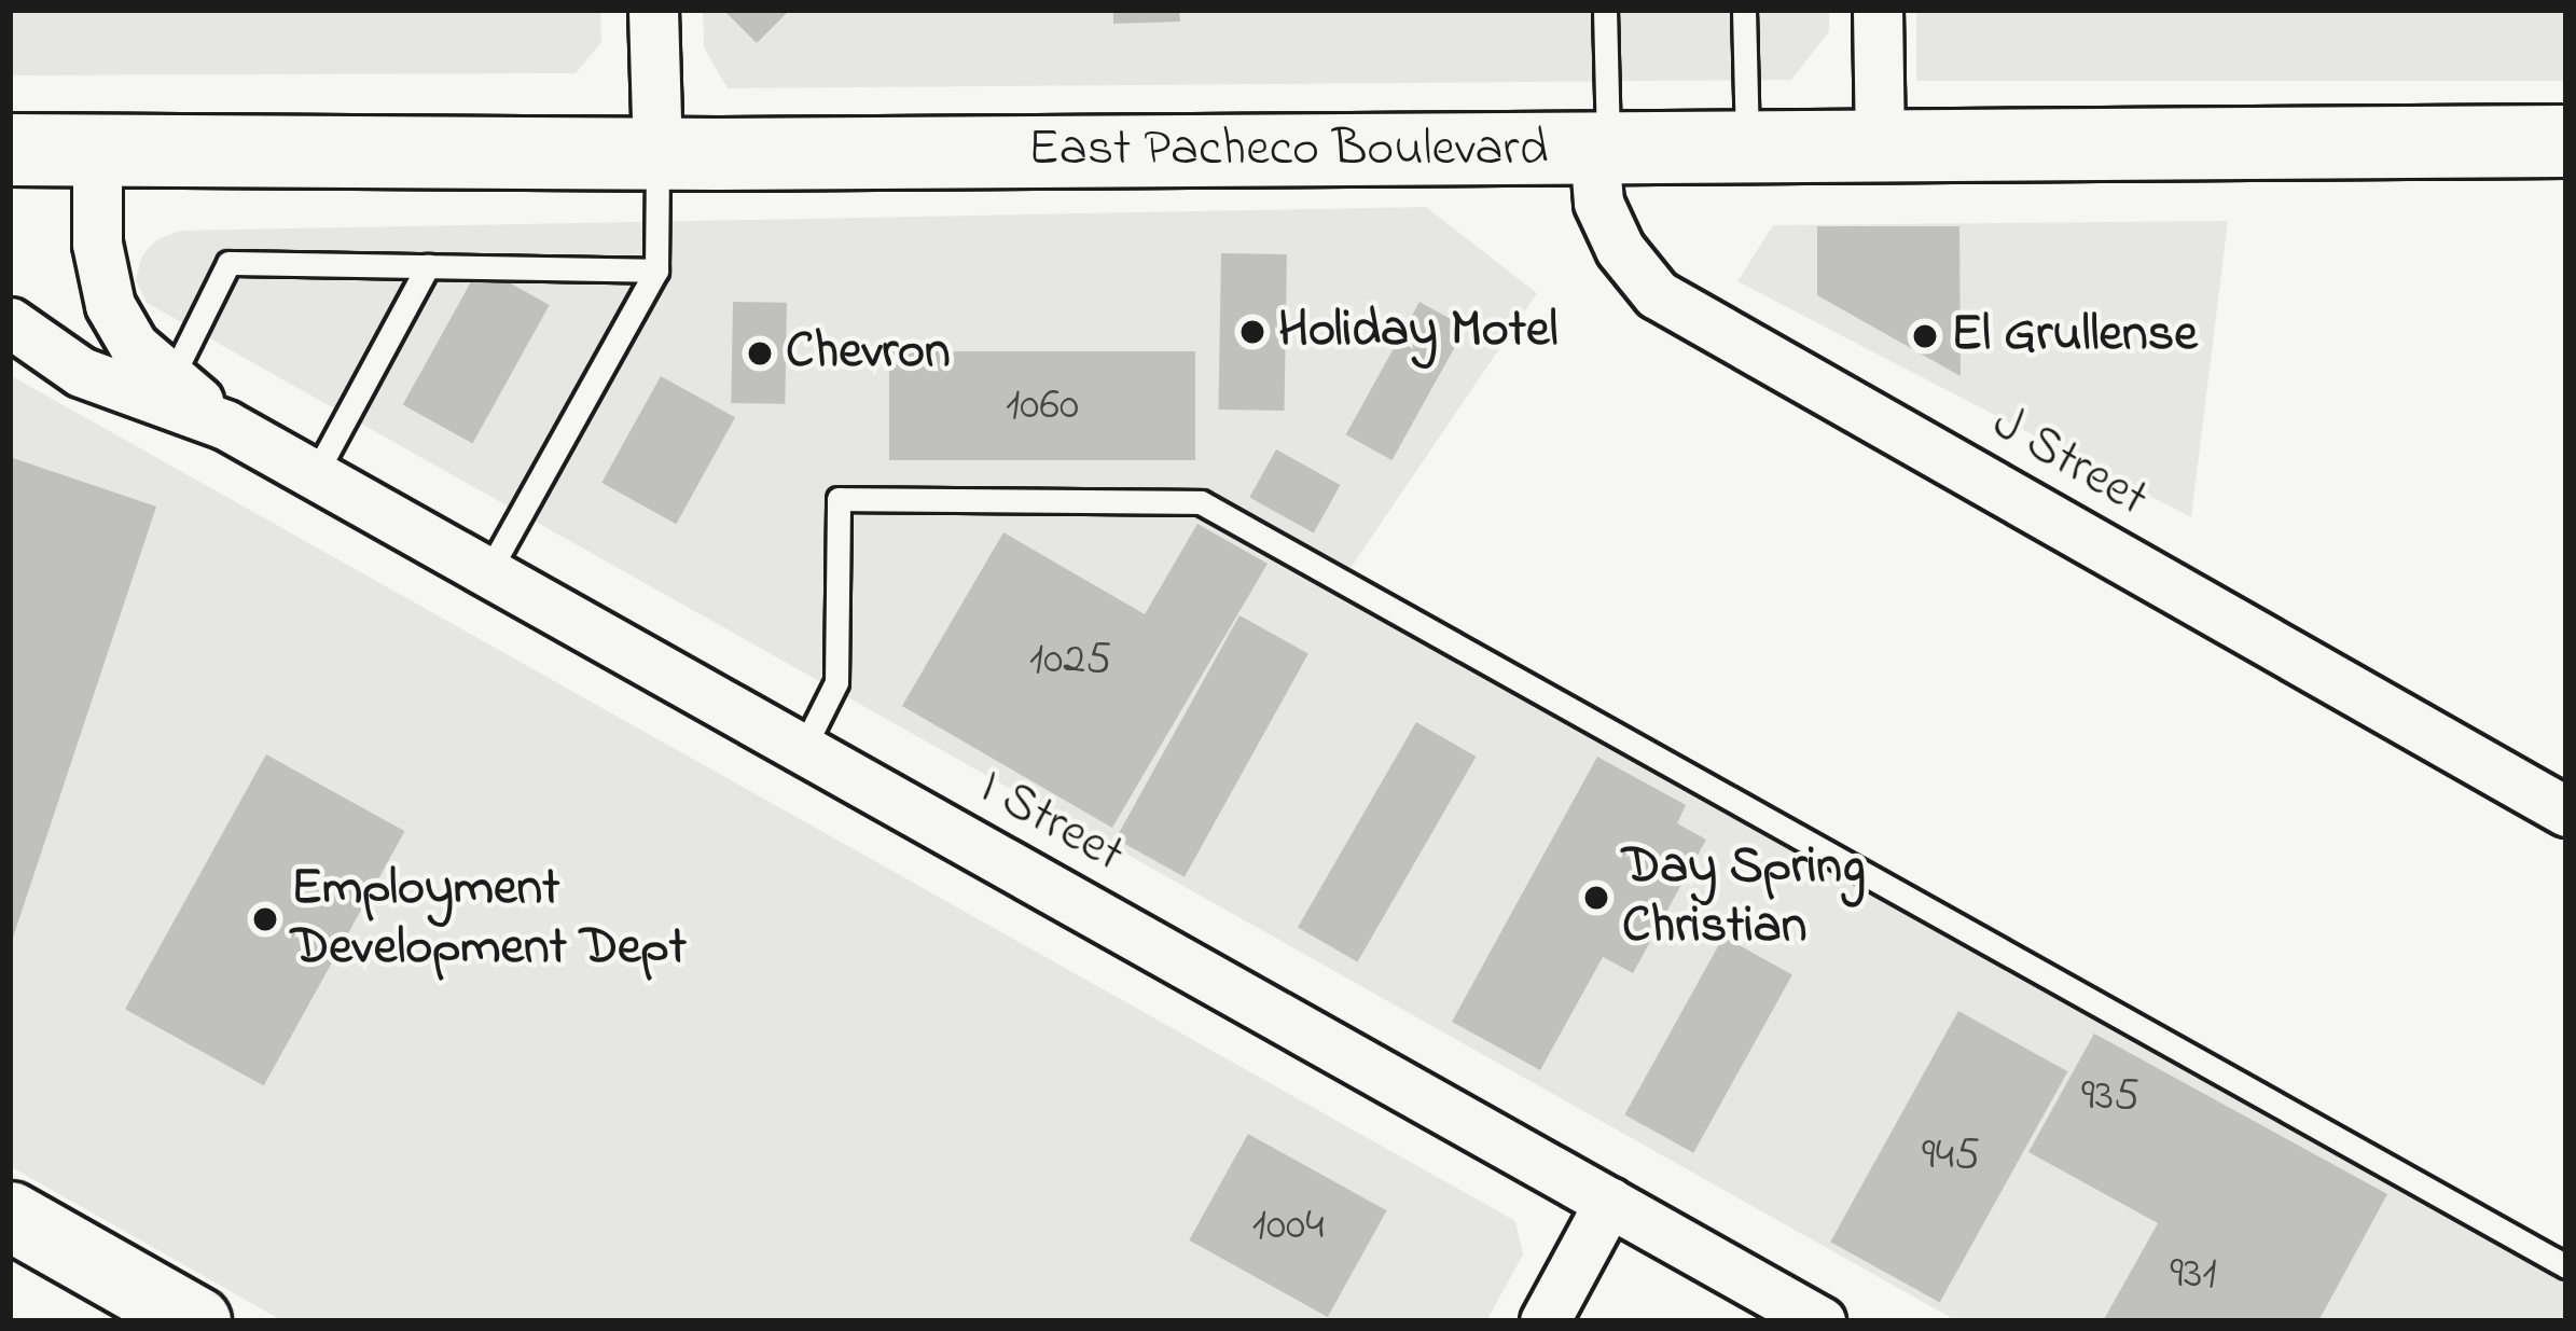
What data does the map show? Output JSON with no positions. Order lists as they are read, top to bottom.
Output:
{
  "streets": {
    "highway": ["East Pacheco Boulevard"],
    "street": ["J Street", "I Street"]
  },
  "crossings": [
    ["East Pacheco Boulevard", "J Street"],
    ["East Pacheco Boulevard", "I Street"]
  ],
  "places": [
    "Holiday Motel",
    "El Grullense",
    "Chevron",
    "Day Spring Christian",
    "Employment Development Dept"
  ],
  "house_numbers": [
    "1060",
    "1025",
    "935",
    "945",
    "1004",
    "931"
  ]
}
